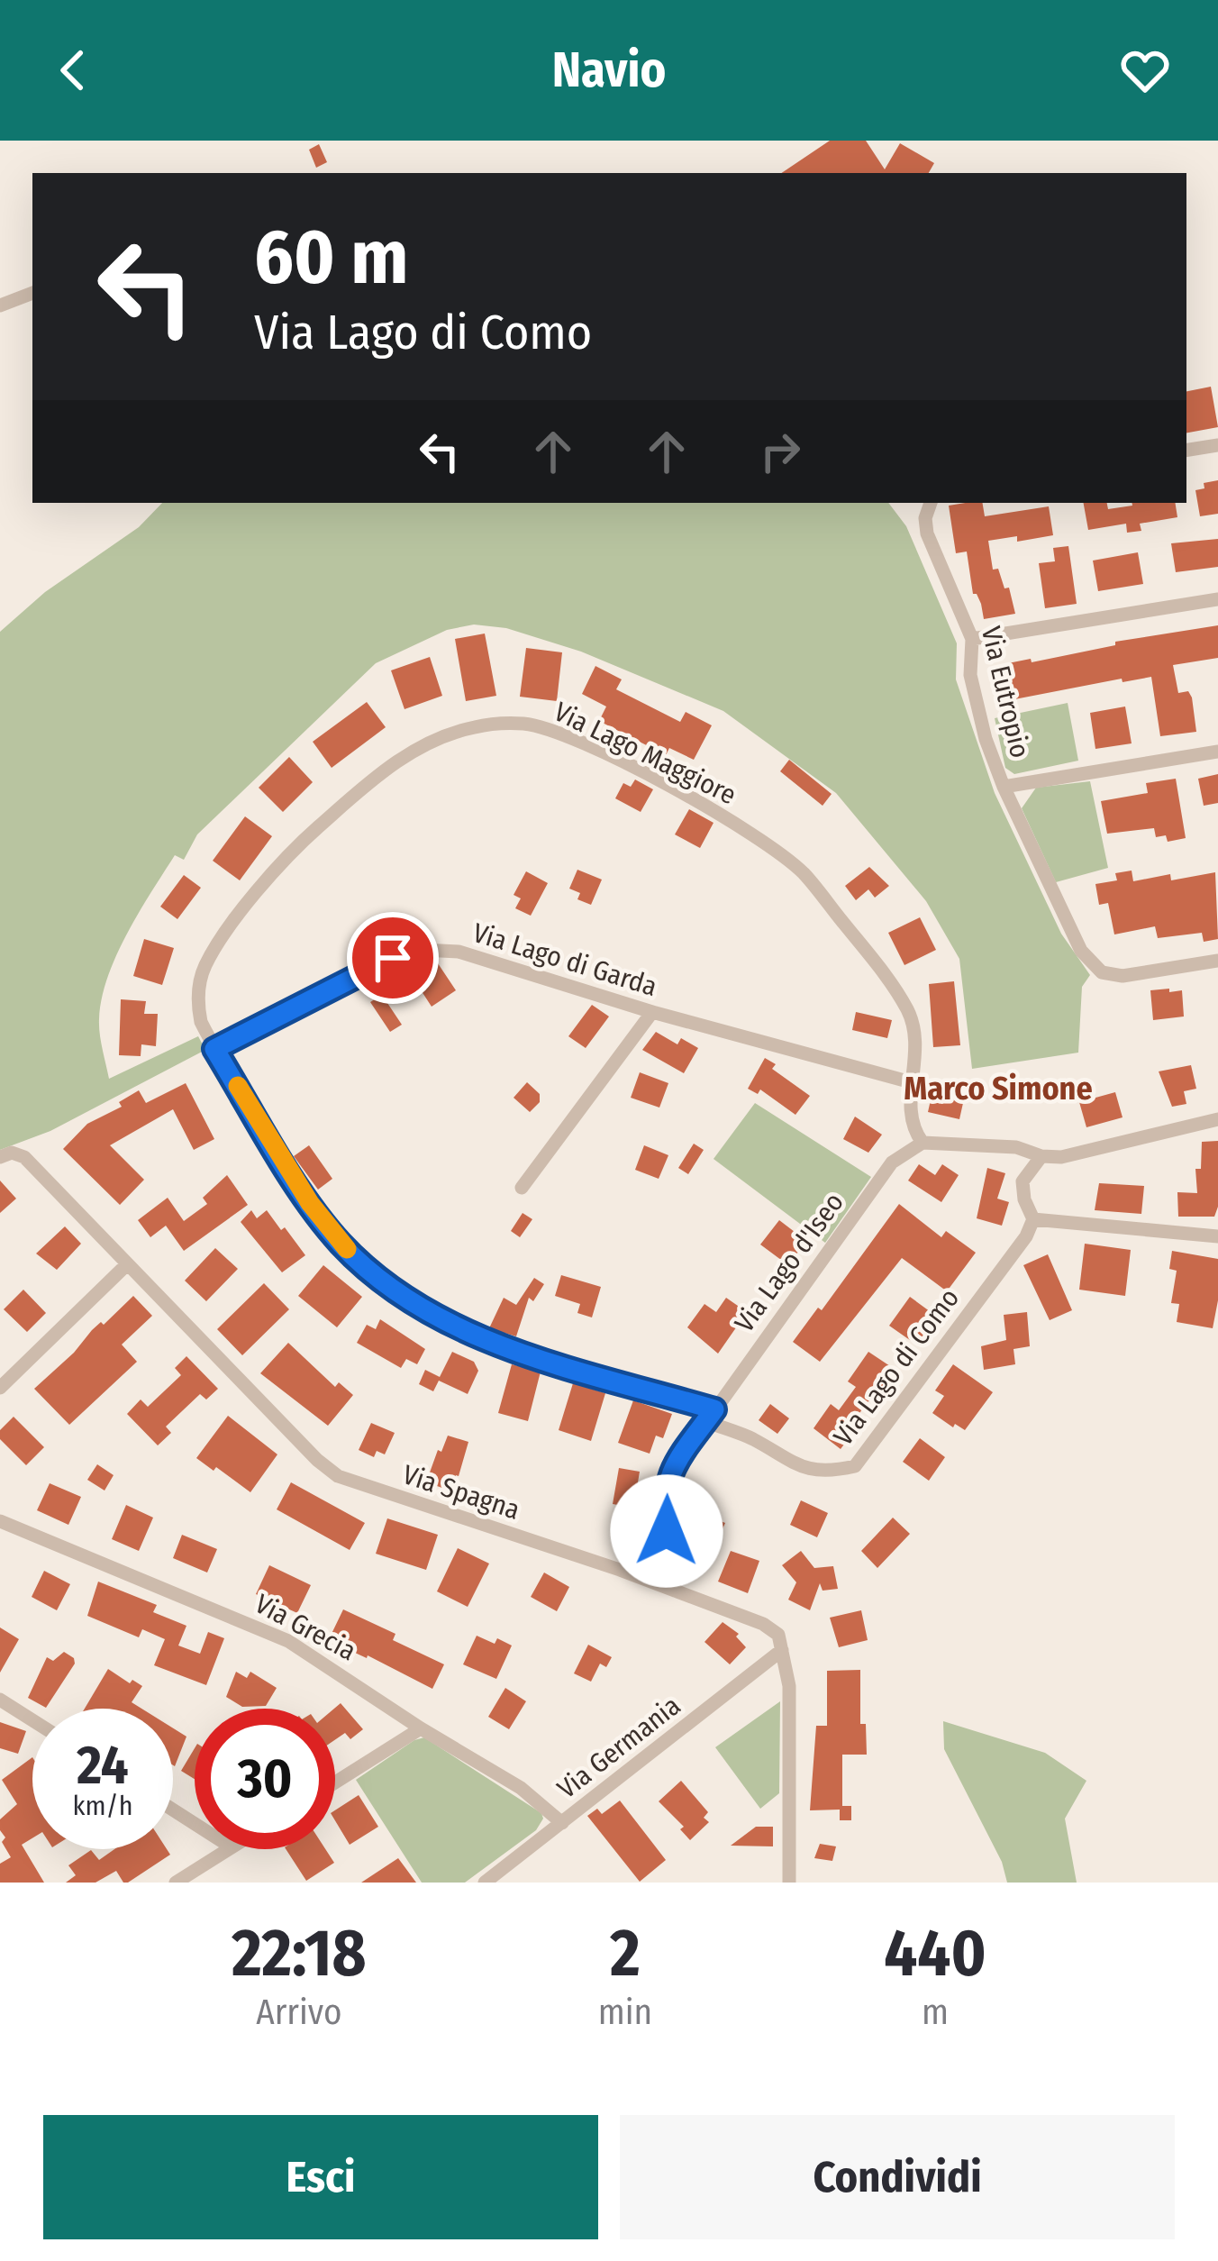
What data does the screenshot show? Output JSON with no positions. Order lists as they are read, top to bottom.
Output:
{
  "streets": {
    "street": [
      "Via Eutropio",
      "Via Lago Maggiore",
      "Via Lago di Garda",
      "Via Lago d'Iseo",
      "Via Lago di Como",
      "Via Spagna",
      "Via Grecia",
      "Via Germania"
    ]
  },
  "crossings": [
    ["Via Lago Maggiore", "Via Lago di Garda"],
    ["Via Lago Maggiore", "Via Lago d'Iseo"],
    ["Via Lago Maggiore", "Via Lago di Como"],
    ["Via Lago di Garda", "Via Lago di Como"],
    ["Via Lago d'Iseo", "Via Lago di Como"],
    ["Via Lago d'Iseo", "Via Spagna"],
    ["Via Spagna", "Via Germania"],
    ["Via Grecia", "Via Germania"]
  ],
  "districts": ["Marco Simone"],
  "page": {
    "header": "Navio",
    "turn": ["60 m", "Via Lago di Como"],
    "speed": "24 km/h",
    "limit": "30",
    "eta": [
      "22:18",
      "Arrivo",
      "2",
      "min",
      "440",
      "m"
    ],
    "buttons": ["Esci", "Condividi"]
  }
}
